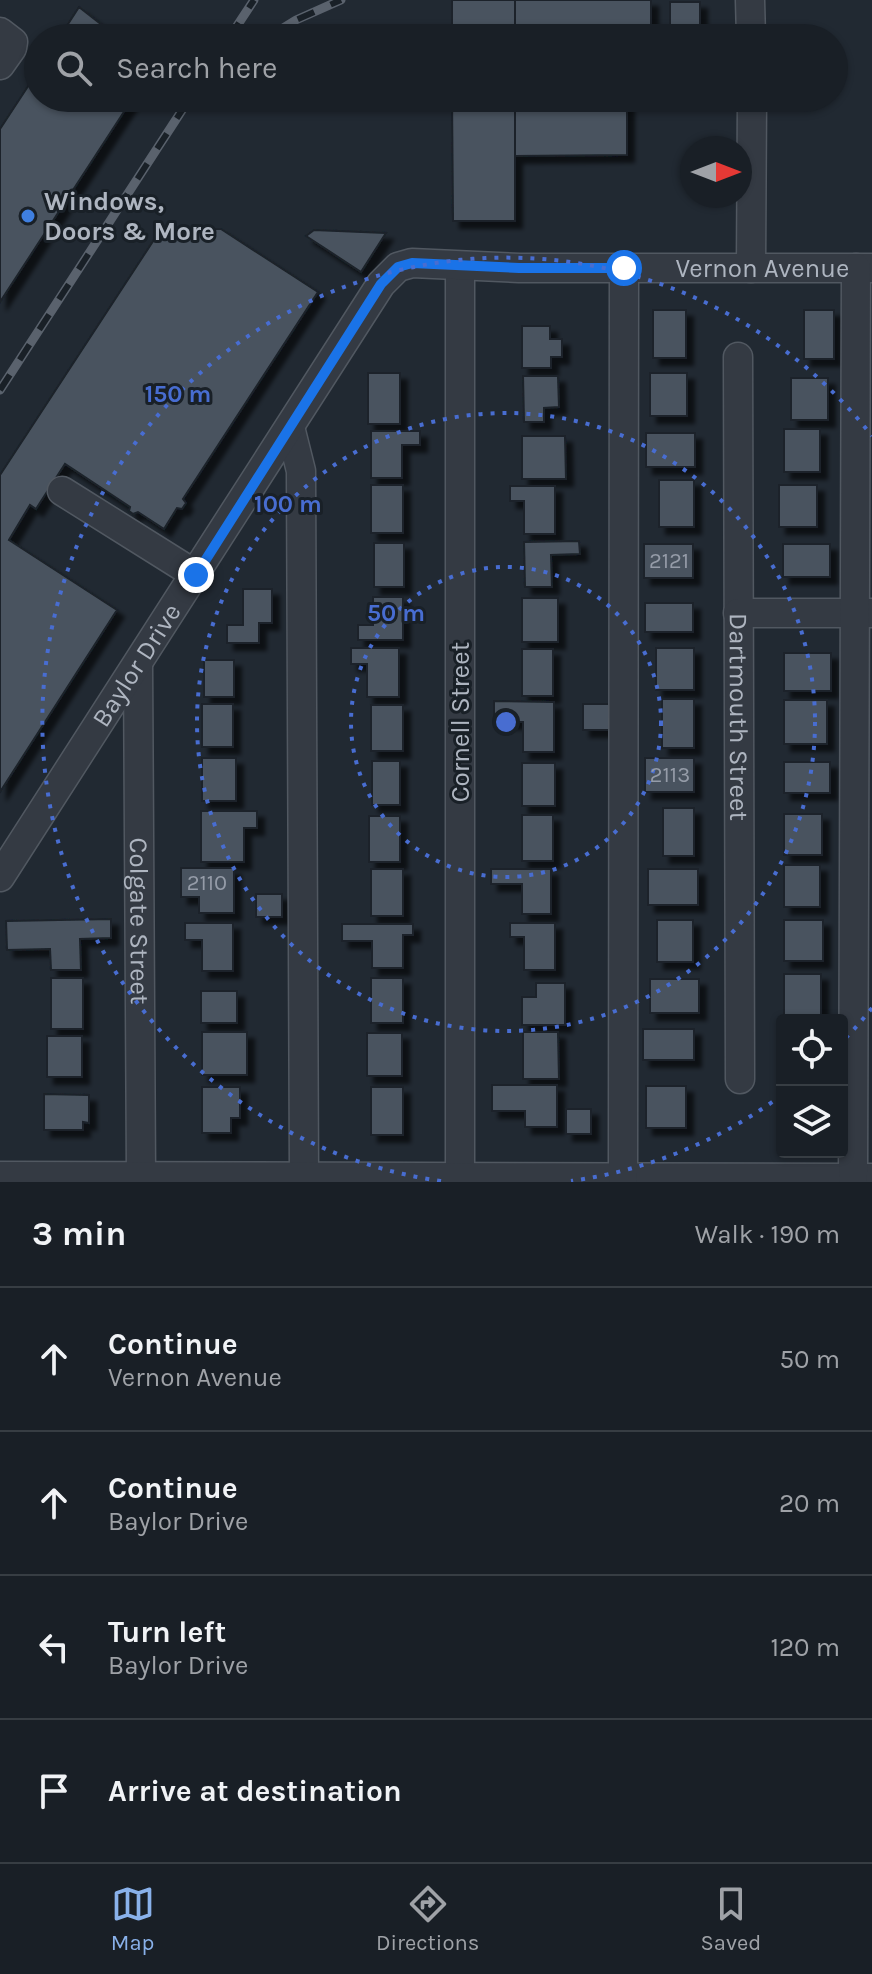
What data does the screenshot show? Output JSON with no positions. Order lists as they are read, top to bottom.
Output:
{
  "streets": {
    "street": [
      "Vernon Avenue",
      "Baylor Drive",
      "Dartmouth Street",
      "Cornell Street",
      "Colgate Street"
    ]
  },
  "crossings": [
    ["Vernon Avenue", "Baylor Drive"],
    ["Vernon Avenue", "Cornell Street"],
    ["Baylor Drive", "Cornell Street"],
    ["Baylor Drive", "Colgate Street"]
  ],
  "places": ["Windows, Doors & More"],
  "house_numbers": ["2121", "2113", "2110"],
  "north": "right",
  "page": {
    "search": "Search here",
    "heading": ["3 min", "Walk · 190 m"],
    "list": [
      ["Continue", "Vernon Avenue", "50 m"],
      ["Continue", "Baylor Drive", "20 m"],
      ["Turn left", "Baylor Drive", "120 m"],
      "Arrive at destination"
    ],
    "nav": ["Map", "Directions", "Saved"]
  },
  "rings": ["150 m", "100 m", "50 m"]
}
